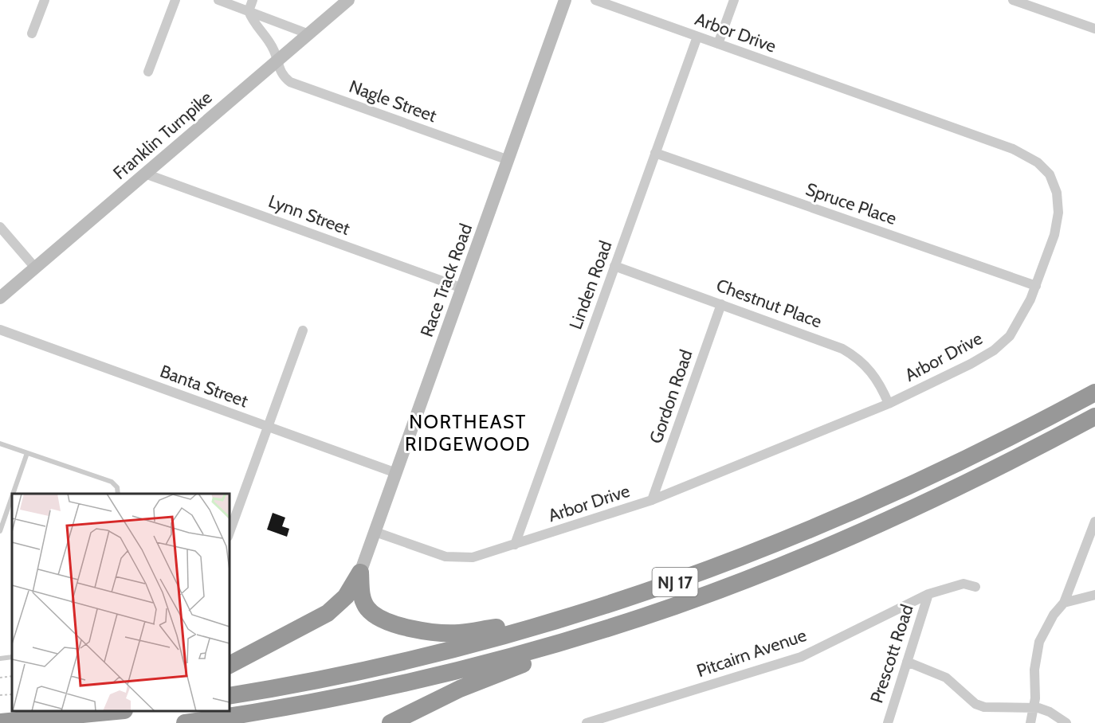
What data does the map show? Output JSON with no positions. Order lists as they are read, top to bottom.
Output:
{
  "streets": {
    "highway": ["NJ 17"],
    "street": [
      "Arbor Drive",
      "Nagle Street",
      "Franklin Turnpike",
      "Spruce Place",
      "Lynn Street",
      "Race Track Road",
      "Linden Road",
      "Chestnut Place",
      "Banta Street",
      "Gordon Road",
      "Pitcairn Avenue",
      "Prescott Road"
    ]
  },
  "crossings": [
    ["Arbor Drive", "Spruce Place"],
    ["Arbor Drive", "Race Track Road"],
    ["Arbor Drive", "Linden Road"],
    ["Arbor Drive", "Chestnut Place"],
    ["Arbor Drive", "Gordon Road"],
    ["Nagle Street", "Franklin Turnpike"],
    ["Nagle Street", "Race Track Road"],
    ["Franklin Turnpike", "Lynn Street"],
    ["Spruce Place", "Linden Road"],
    ["Lynn Street", "Race Track Road"],
    ["Race Track Road", "Banta Street"],
    ["Linden Road", "Chestnut Place"],
    ["Chestnut Place", "Gordon Road"],
    ["Pitcairn Avenue", "Prescott Road"]
  ],
  "districts": ["NORTHEAST RIDGEWOOD"]
}
